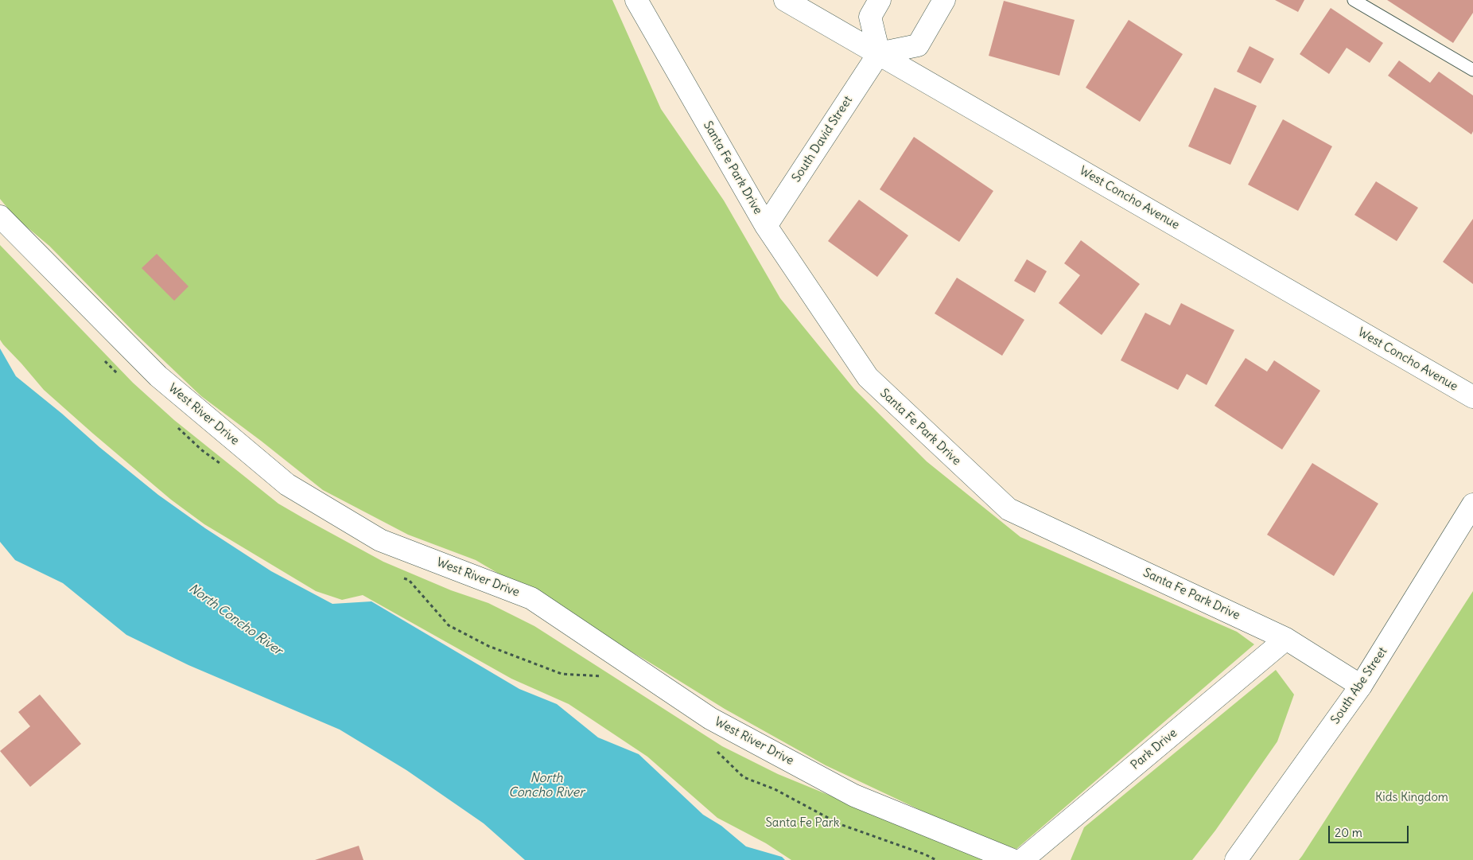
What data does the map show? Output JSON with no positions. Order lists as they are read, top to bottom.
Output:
{
  "streets": {
    "street": [
      "South David Street",
      "Santa Fe Park Drive",
      "West Concho Avenue",
      "West River Drive",
      "South Abe Street",
      "Park Drive"
    ]
  },
  "crossings": [
    ["South David Street", "Santa Fe Park Drive"],
    ["South David Street", "West Concho Avenue"],
    ["Santa Fe Park Drive", "South Abe Street"],
    ["Santa Fe Park Drive", "Park Drive"]
  ],
  "water": ["North Concho River"],
  "parks": ["Kids Kingdom", "Santa Fe Park"],
  "scale_bar": "20 m"
}
